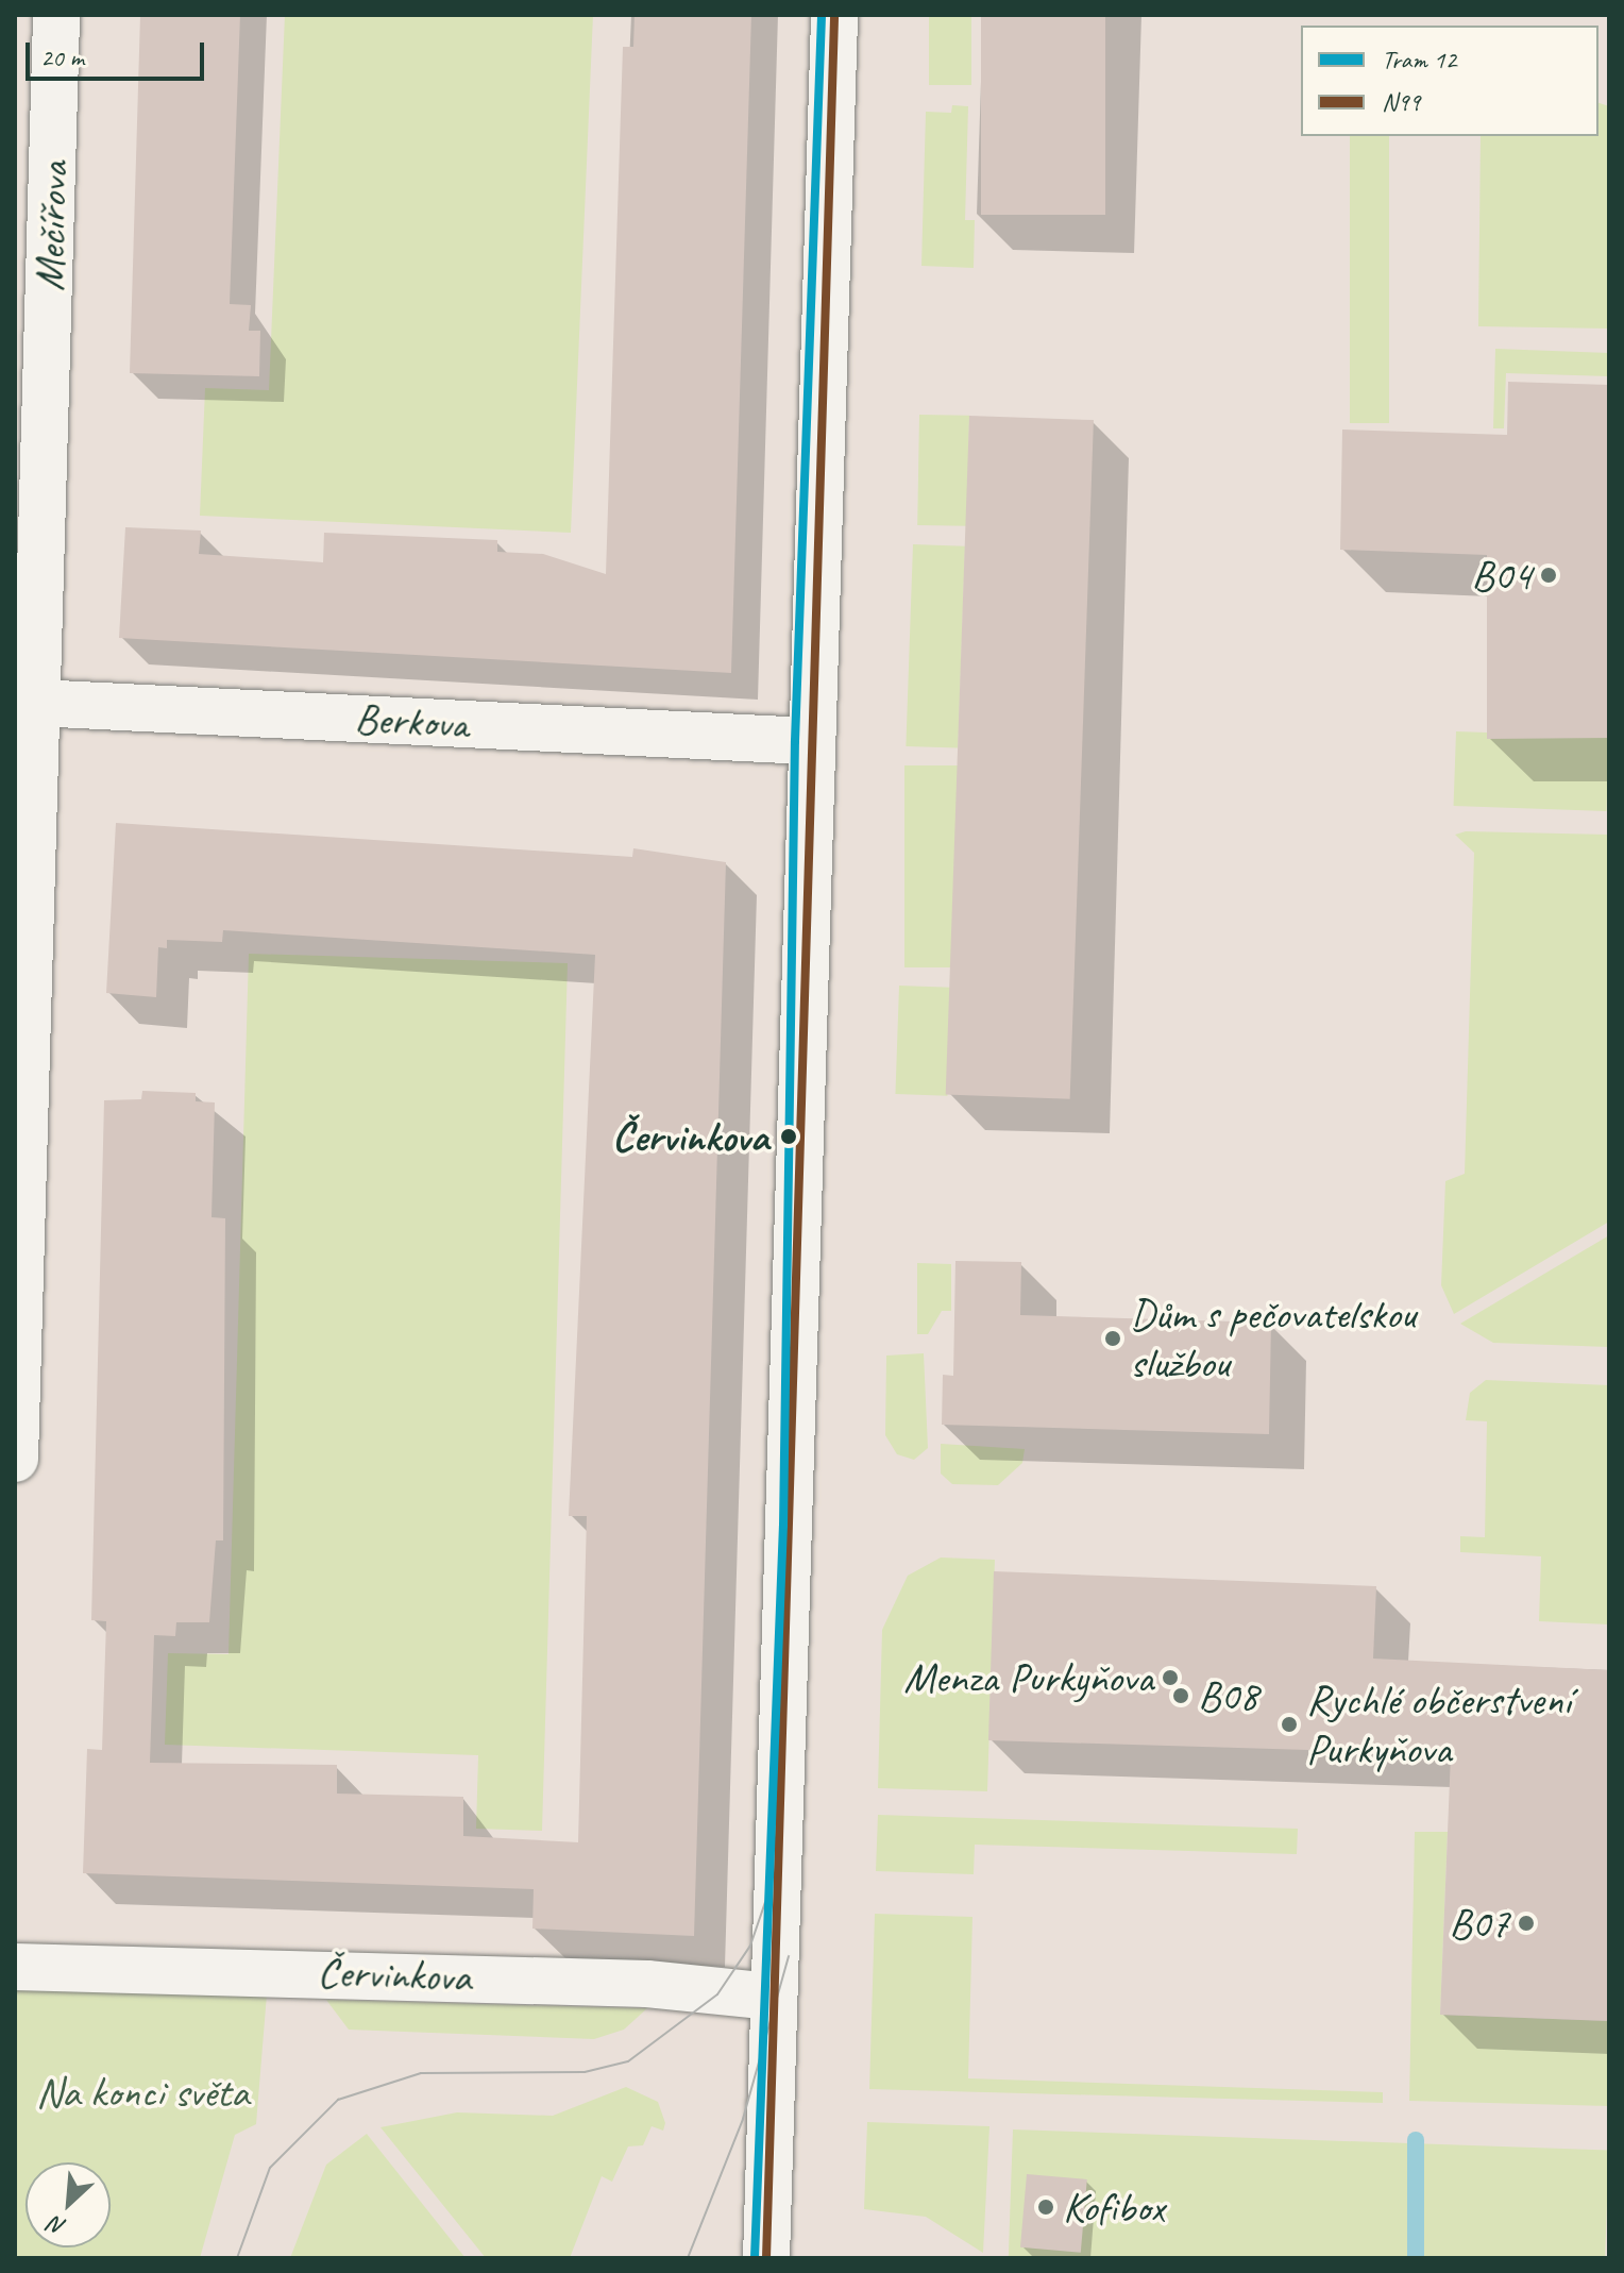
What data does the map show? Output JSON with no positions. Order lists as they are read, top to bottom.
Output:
{
  "streets": {
    "street": ["Mečířova", "Berkova", "Červinkova"]
  },
  "crossings": [
    ["Mečířova", "Berkova"]
  ],
  "parks": ["Na konci světa"],
  "places": [
    "B04",
    "Červinkova",
    "Dům s pečovatelskou službou",
    "Menza Purkyňova",
    "B08",
    "Rychlé občerstvení Purkyňova",
    "B07",
    "Kofibox"
  ],
  "lines": ["tram line 12", "transit line N99"],
  "legend": ["Tram 12", "N99"],
  "scale_bar": "20 m",
  "north": "bottom left"
}
